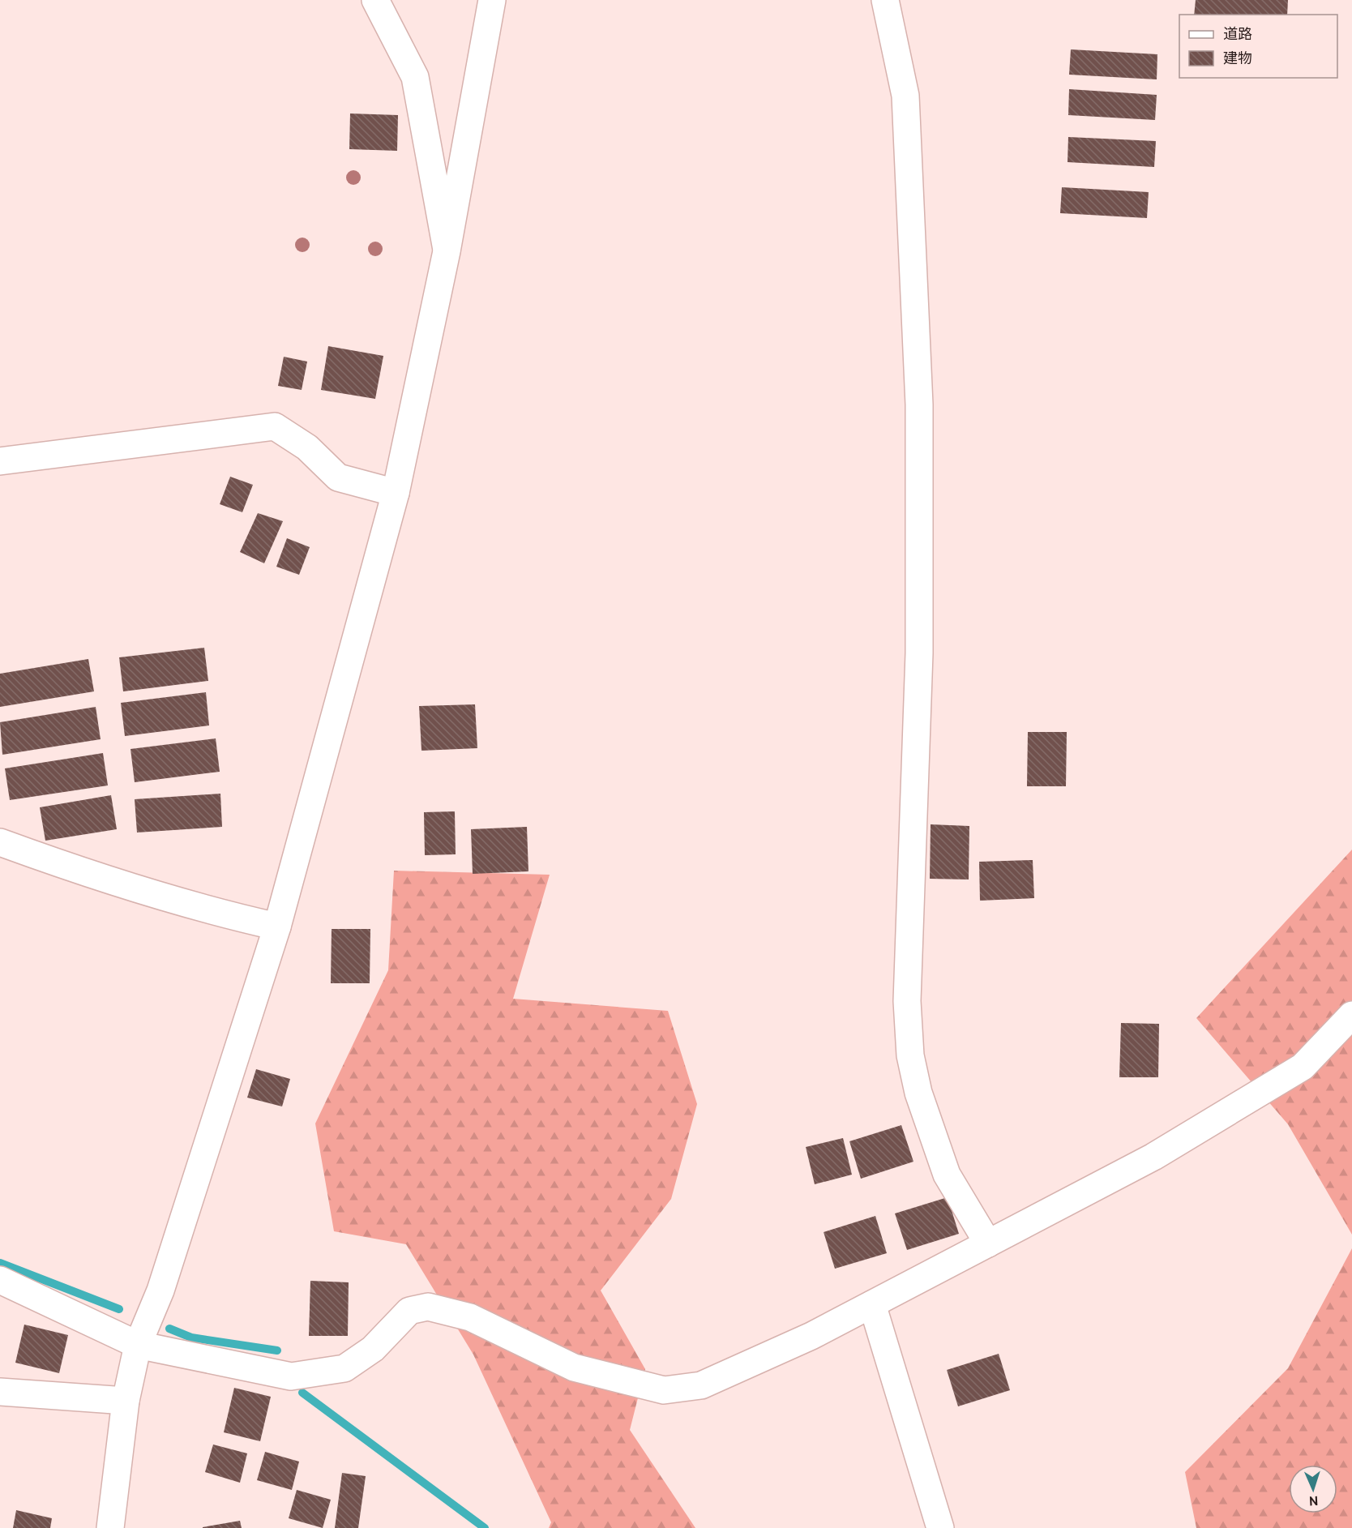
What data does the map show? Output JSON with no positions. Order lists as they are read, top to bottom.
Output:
{
  "legend": ["道路", "建物"],
  "north": "bottom"
}
